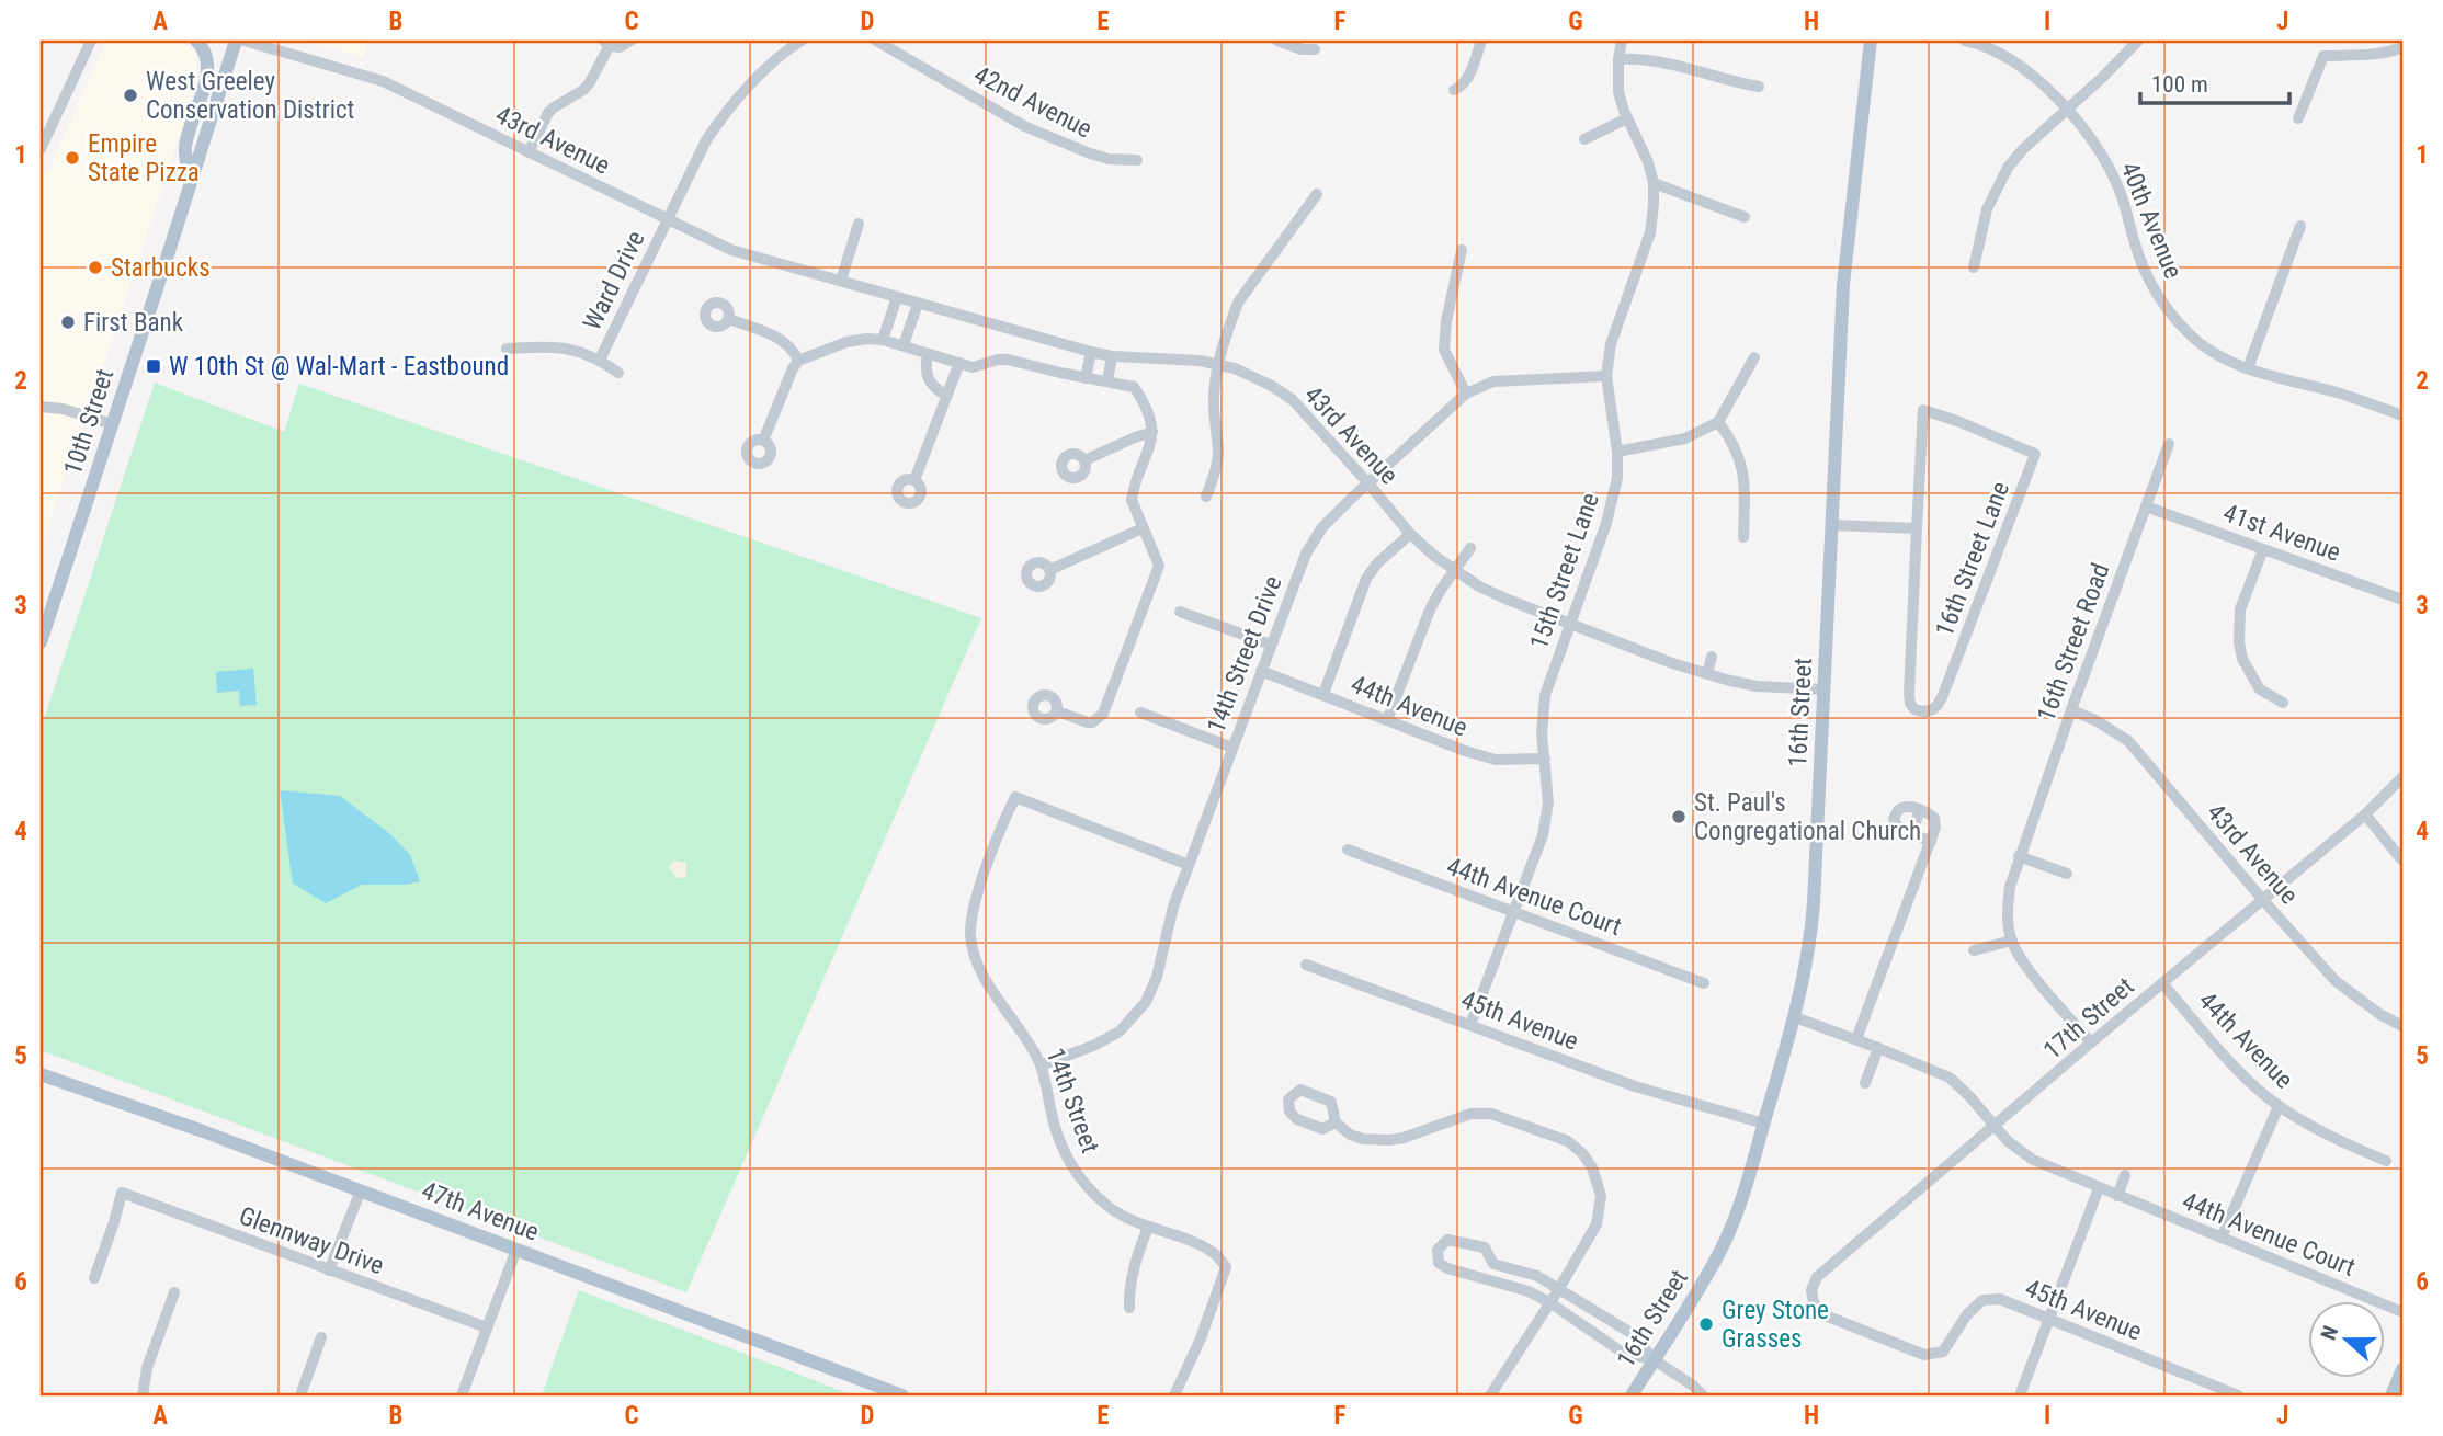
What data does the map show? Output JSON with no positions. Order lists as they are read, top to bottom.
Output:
{
  "streets": {
    "main road": ["10th Street", "16th Street", "47th Avenue"],
    "street": [
      "42nd Avenue",
      "43rd Avenue",
      "40th Avenue",
      "Ward Drive",
      "41st Avenue",
      "16th Street Lane",
      "15th Street Lane",
      "16th Street Road",
      "14th Street Drive",
      "44th Avenue",
      "44th Avenue Court",
      "17th Street",
      "45th Avenue",
      "14th Street",
      "Glennway Drive"
    ]
  },
  "crossings": [
    ["43rd Avenue", "Ward Drive"],
    ["43rd Avenue", "15th Street Lane"],
    ["43rd Avenue", "16th Street Road"],
    ["43rd Avenue", "14th Street Drive"],
    ["43rd Avenue", "16th Street"],
    ["43rd Avenue", "17th Street"],
    ["41st Avenue", "16th Street Road"],
    ["15th Street Lane", "14th Street Drive"],
    ["15th Street Lane", "44th Avenue"],
    ["15th Street Lane", "44th Avenue Court"],
    ["15th Street Lane", "45th Avenue"],
    ["16th Street Road", "17th Street"],
    ["14th Street Drive", "44th Avenue"],
    ["14th Street Drive", "14th Street"],
    ["44th Avenue", "17th Street"],
    ["16th Street", "44th Avenue Court"],
    ["16th Street", "45th Avenue"],
    ["44th Avenue Court", "17th Street"],
    ["17th Street", "45th Avenue"]
  ],
  "places": {
    "other": [
      "West Greeley Conservation District",
      "Empire State Pizza",
      "Starbucks",
      "First Bank",
      "St. Paul's Congregational Church",
      "Grey Stone Grasses"
    ],
    "transit": ["W 10th St @ Wal-Mart - Eastbound"]
  },
  "scale_bar": "100 m",
  "north": "left",
  "grid": {
    "columns": [
      "A",
      "B",
      "C",
      "D",
      "E",
      "F",
      "G",
      "H",
      "I",
      "J"
    ],
    "rows": [
      "1",
      "2",
      "3",
      "4",
      "5",
      "6"
    ]
  }
}
